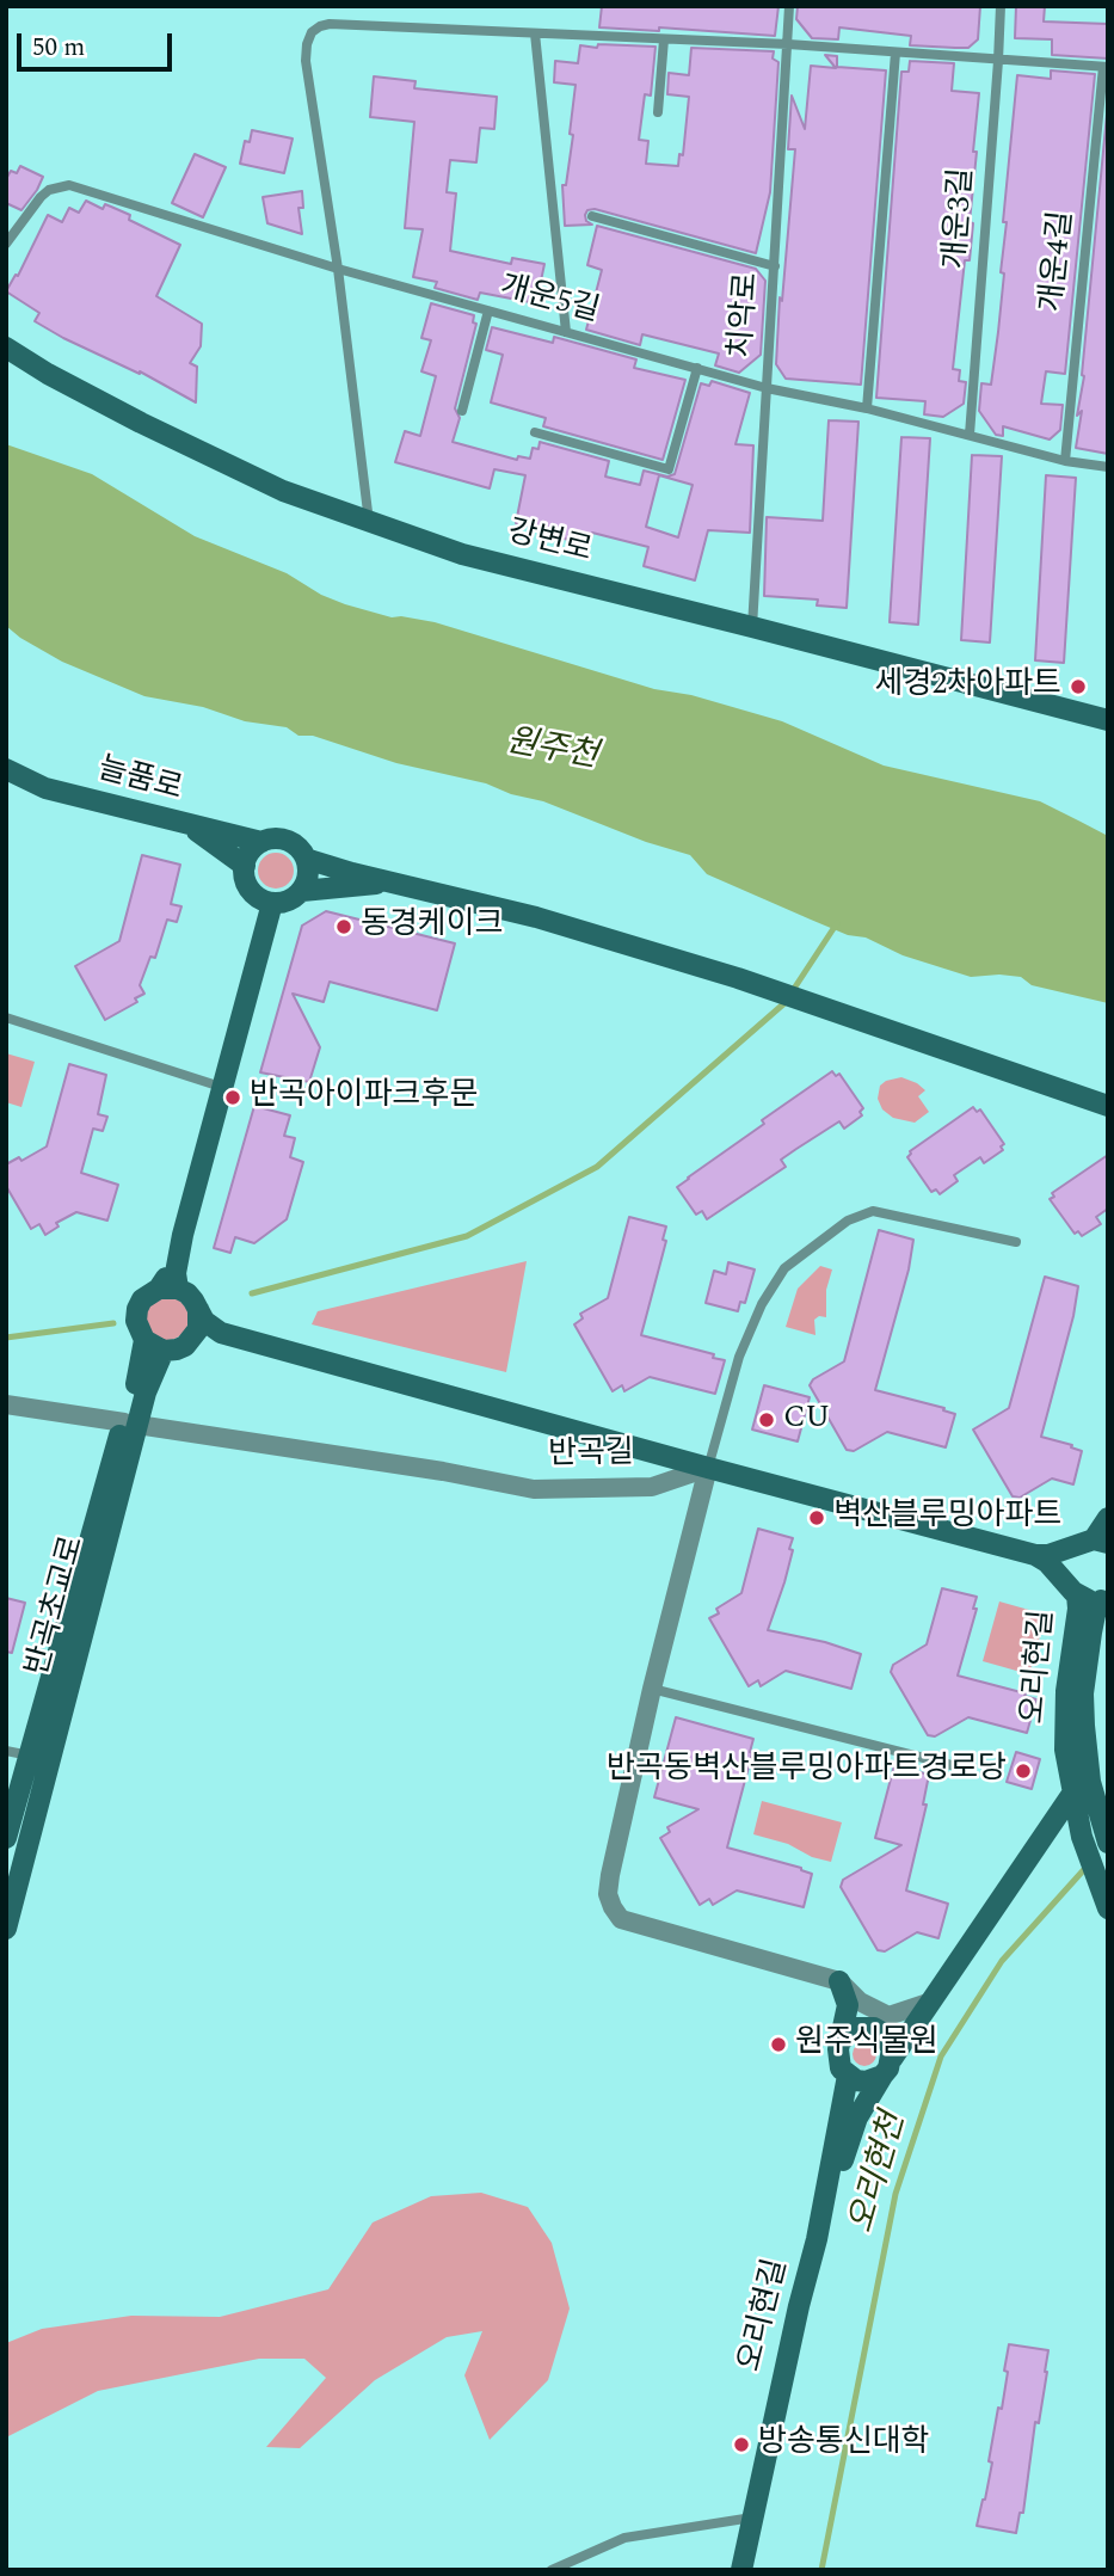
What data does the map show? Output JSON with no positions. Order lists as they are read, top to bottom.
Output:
{
  "streets": {
    "street": [
      "강변로",
      "늘품로",
      "반곡길",
      "반곡초교로",
      "오리현길"
    ],
    "lane": [
      "개운3길",
      "개운4길",
      "개운5길",
      "치악로"
    ]
  },
  "crossings": [
    ["개운3길", "개운4길"],
    ["개운3길", "개운5길"],
    ["개운4길", "개운5길"],
    ["개운4길", "치악로"],
    ["개운5길", "치악로"],
    ["치악로", "강변로"],
    ["반곡길", "반곡초교로"]
  ],
  "water": ["원주천", "오리현천"],
  "places": [
    "세경2차아파트",
    "동경케이크",
    "반곡아이파크후문",
    "CU",
    "벽산블루밍아파트",
    "반곡동벽산블루밍아파트경로당",
    "원주식물원",
    "방송통신대학"
  ],
  "scale_bar": "50 m"
}
